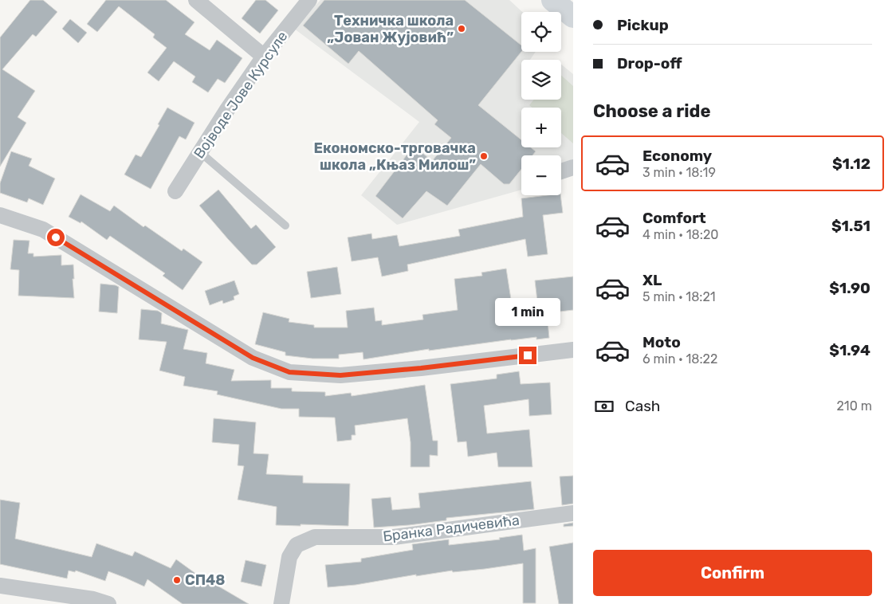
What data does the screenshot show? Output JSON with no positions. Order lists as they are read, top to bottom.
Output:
{
  "streets": {
    "street": ["Војводе Јове Курсуле", "Бранка Радичевића"]
  },
  "places": ["Техничка школа „Јован Жујовић”", "Економско-трговачка школа „Књаз Милош”", "СП48"],
  "page": {
    "banner": ["Pickup", "Drop-off"],
    "map_buttons": ["+", "−"],
    "heading": "Choose a ride",
    "list": [
      {
        "name": "Economy",
        "note": "3 min · 18:19",
        "value": "$1.12"
      },
      {
        "name": "Comfort",
        "note": "4 min · 18:20",
        "value": "$1.51"
      },
      {
        "name": "XL",
        "note": "5 min · 18:21",
        "value": "$1.90"
      },
      {
        "name": "Moto",
        "note": "6 min · 18:22",
        "value": "$1.94"
      }
    ],
    "bubble": "1 min",
    "pay": ["Cash", "210 m"],
    "buttons": "Confirm"
  }
}
